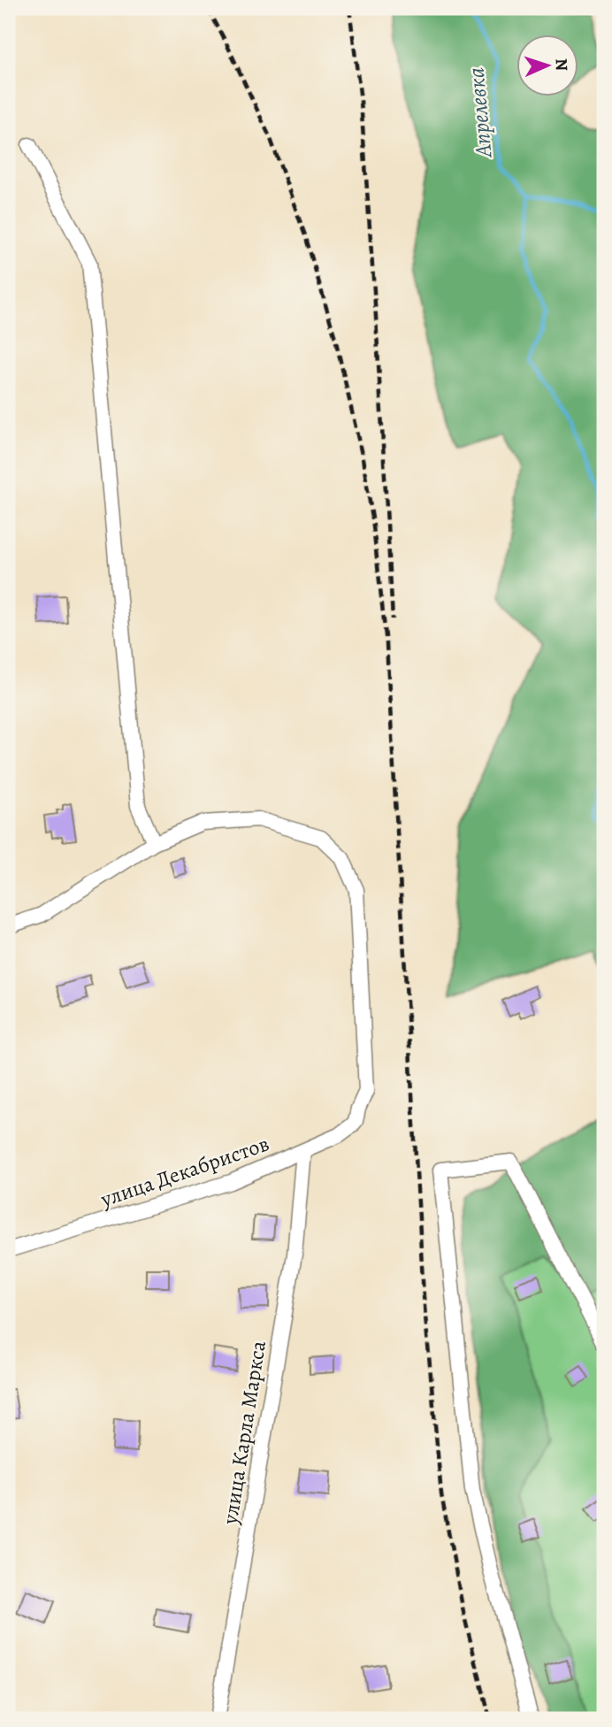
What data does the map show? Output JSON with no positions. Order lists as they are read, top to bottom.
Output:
{
  "streets": {
    "street": ["улица Декабристов", "улица Карла Маркса"]
  },
  "crossings": [
    ["улица Декабристов", "улица Карла Маркса"]
  ],
  "water": ["Апрелевка"],
  "north": "right"
}
